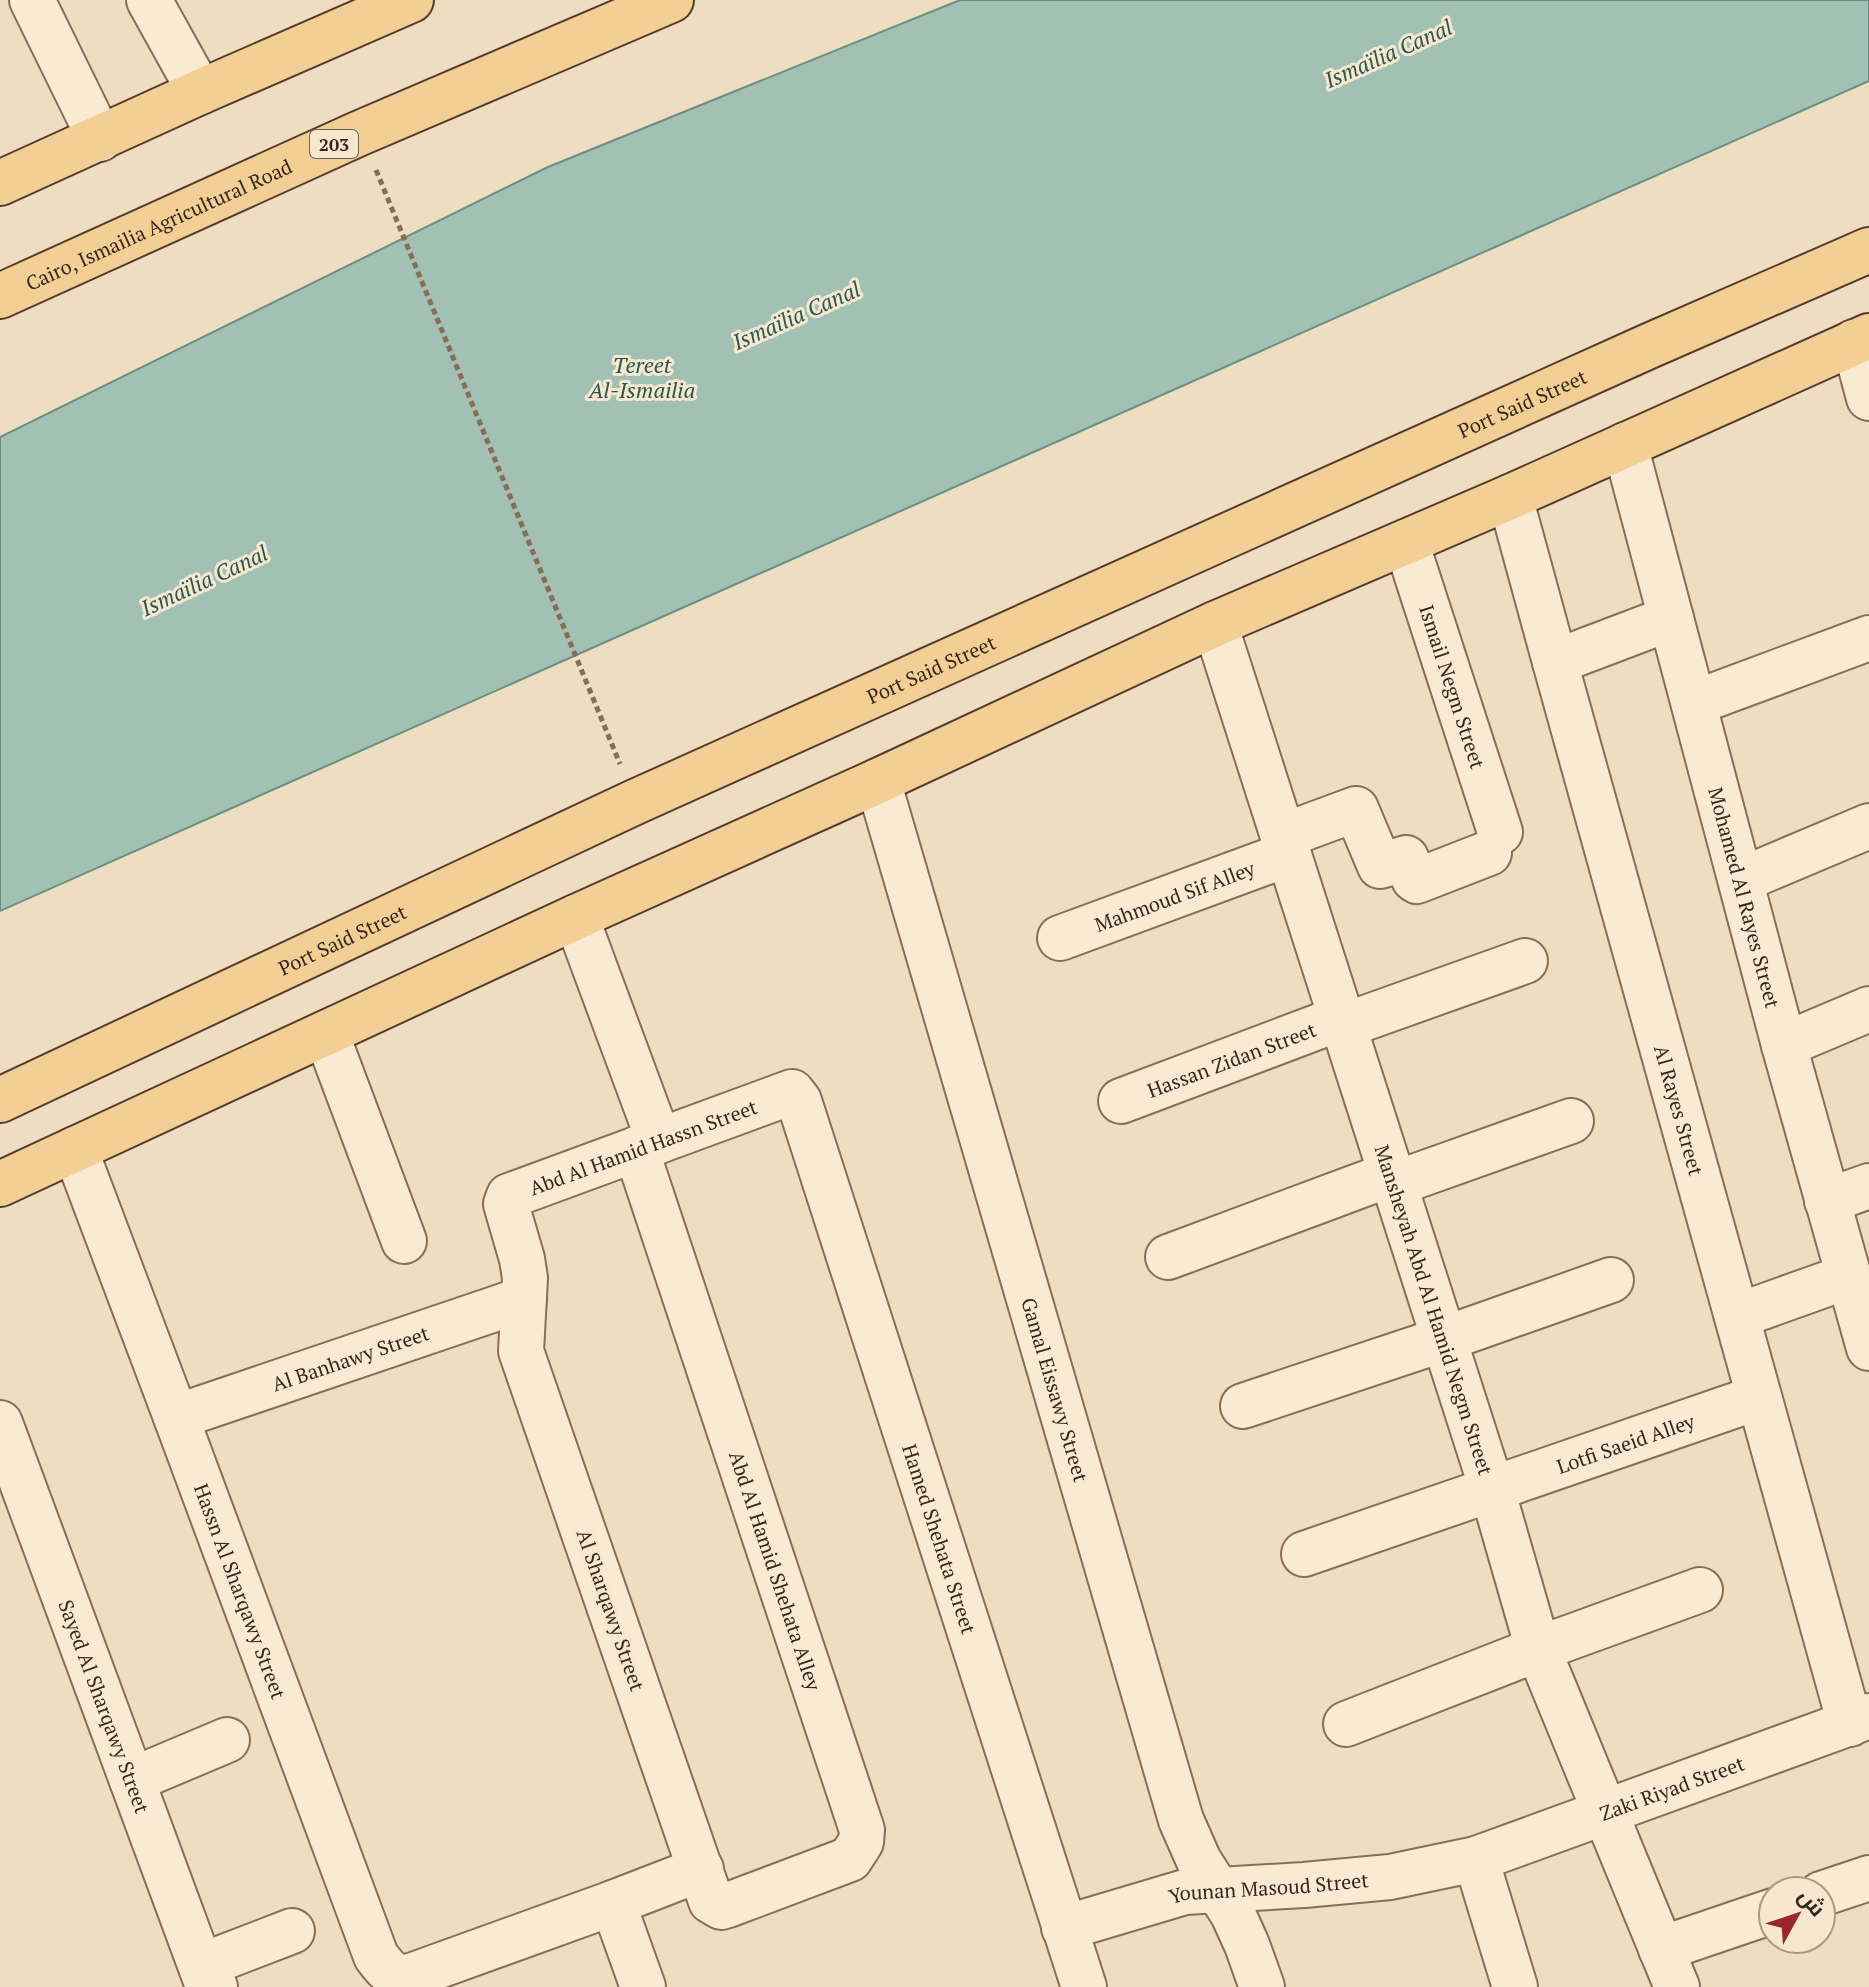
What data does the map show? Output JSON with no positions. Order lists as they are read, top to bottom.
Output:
{
  "streets": {
    "main road": ["203", "Cairo, Ismailia Agricultural Road", "Port Said Street"],
    "street": [
      "Ismail Negm Street",
      "Mahmoud Sif Alley",
      "Mohamed Al Rayes Street",
      "Hassan Zidan Street",
      "Al Rayes Street",
      "Abd Al Hamid Hassn Street",
      "Mansheyah Abd Al Hamid Negm Street",
      "Al Banhawy Street",
      "Gamal Eissawy Street",
      "Lotfi Saeid Alley",
      "Hamed Shehata Street",
      "Abd Al Hamid Shehata Alley",
      "Hassn Al Sharqawy Street",
      "Al Sharqawy Street",
      "Sayed Al Sharqawy Street",
      "Zaki Riyad Street",
      "Younan Masoud Street"
    ]
  },
  "crossings": [
    ["Ismail Negm Street", "Mahmoud Sif Alley"],
    ["Mahmoud Sif Alley", "Mansheyah Abd Al Hamid Negm Street"],
    ["Hassan Zidan Street", "Mansheyah Abd Al Hamid Negm Street"],
    ["Al Rayes Street", "Lotfi Saeid Alley"],
    ["Al Rayes Street", "Zaki Riyad Street"],
    ["Abd Al Hamid Hassn Street", "Al Banhawy Street"],
    ["Abd Al Hamid Hassn Street", "Hamed Shehata Street"],
    ["Abd Al Hamid Hassn Street", "Abd Al Hamid Shehata Alley"],
    ["Abd Al Hamid Hassn Street", "Al Sharqawy Street"],
    ["Mansheyah Abd Al Hamid Negm Street", "Lotfi Saeid Alley"],
    ["Mansheyah Abd Al Hamid Negm Street", "Zaki Riyad Street"],
    ["Al Banhawy Street", "Hassn Al Sharqawy Street"],
    ["Gamal Eissawy Street", "Younan Masoud Street"],
    ["Hamed Shehata Street", "Younan Masoud Street"],
    ["Abd Al Hamid Shehata Alley", "Al Sharqawy Street"],
    ["Zaki Riyad Street", "Younan Masoud Street"]
  ],
  "water": ["Ismaïlia Canal", "Tereet Al-Ismailia"],
  "north": "top right"
}
